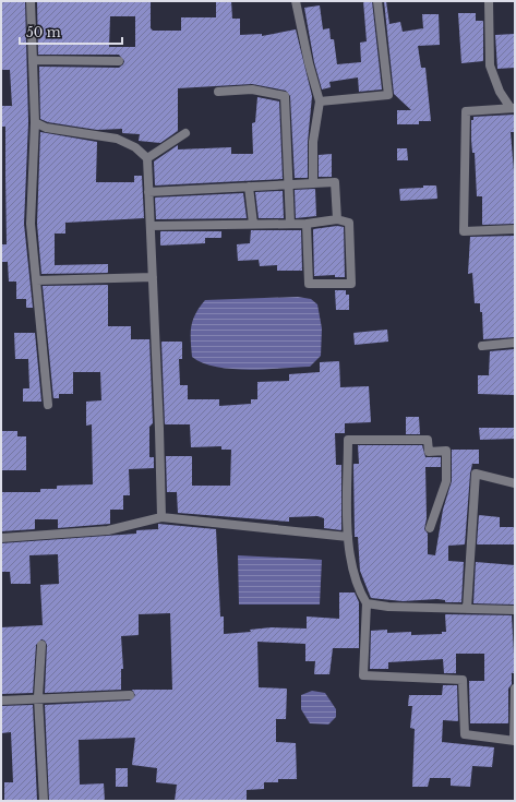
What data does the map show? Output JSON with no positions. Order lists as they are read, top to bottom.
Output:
{
  "scale_bar": "50 m"
}
